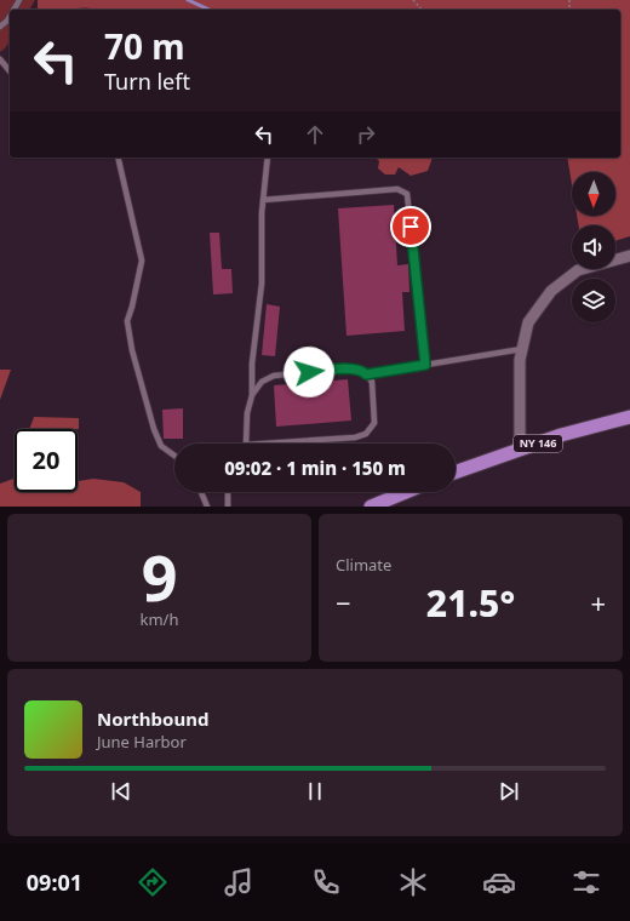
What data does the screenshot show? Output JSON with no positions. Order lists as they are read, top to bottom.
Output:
{
  "streets": {
    "main road": ["NY 146"]
  },
  "north": "bottom",
  "page": {
    "turn": ["70 m", "Turn left"],
    "limit": "20",
    "trip": "09:02 · 1 min · 150 m",
    "tile": [
      ["9", "km/h"],
      "Climate"
    ],
    "heat": ["−", "21.5°", "+"],
    "song": ["Northbound", "June Harbor"],
    "tabs": "09:01"
  }
}
